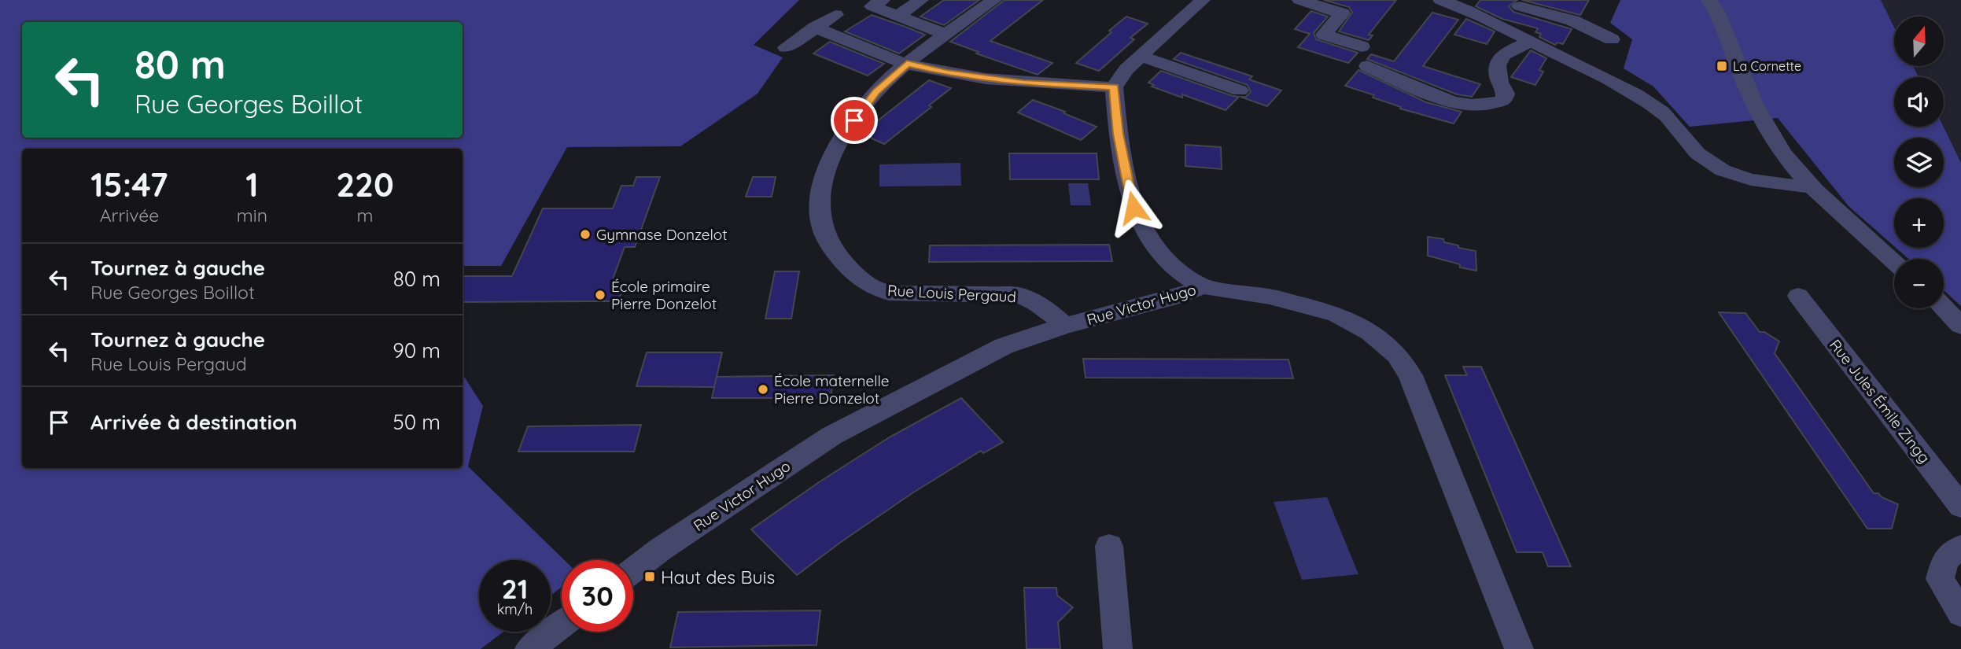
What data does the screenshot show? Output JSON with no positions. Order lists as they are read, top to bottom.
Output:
{
  "streets": {
    "street": ["Rue Louis Pergaud", "Rue Victor Hugo", "Rue Jules Émile Zingg"]
  },
  "crossings": [
    ["Rue Louis Pergaud", "Rue Victor Hugo"]
  ],
  "places": {
    "transit": ["La Cornette", "Haut des Buis"],
    "other": ["Gymnase Donzelot", "École primaire Pierre Donzelot", "École maternelle Pierre Donzelot"]
  },
  "north": "top",
  "page": {
    "map_buttons": ["+", "−"],
    "turn": ["80 m", "Rue Georges Boillot"],
    "eta": [
      "15:47",
      "Arrivée",
      "1",
      "min",
      "220",
      "m"
    ],
    "list": [
      {
        "name": "Tournez à gauche",
        "note": "Rue Georges Boillot",
        "value": "80 m"
      },
      {
        "name": "Tournez à gauche",
        "note": "Rue Louis Pergaud",
        "value": "90 m"
      },
      {
        "name": "Arrivée à destination",
        "value": "50 m"
      }
    ],
    "speed": "21 km/h",
    "limit": "30"
  }
}
